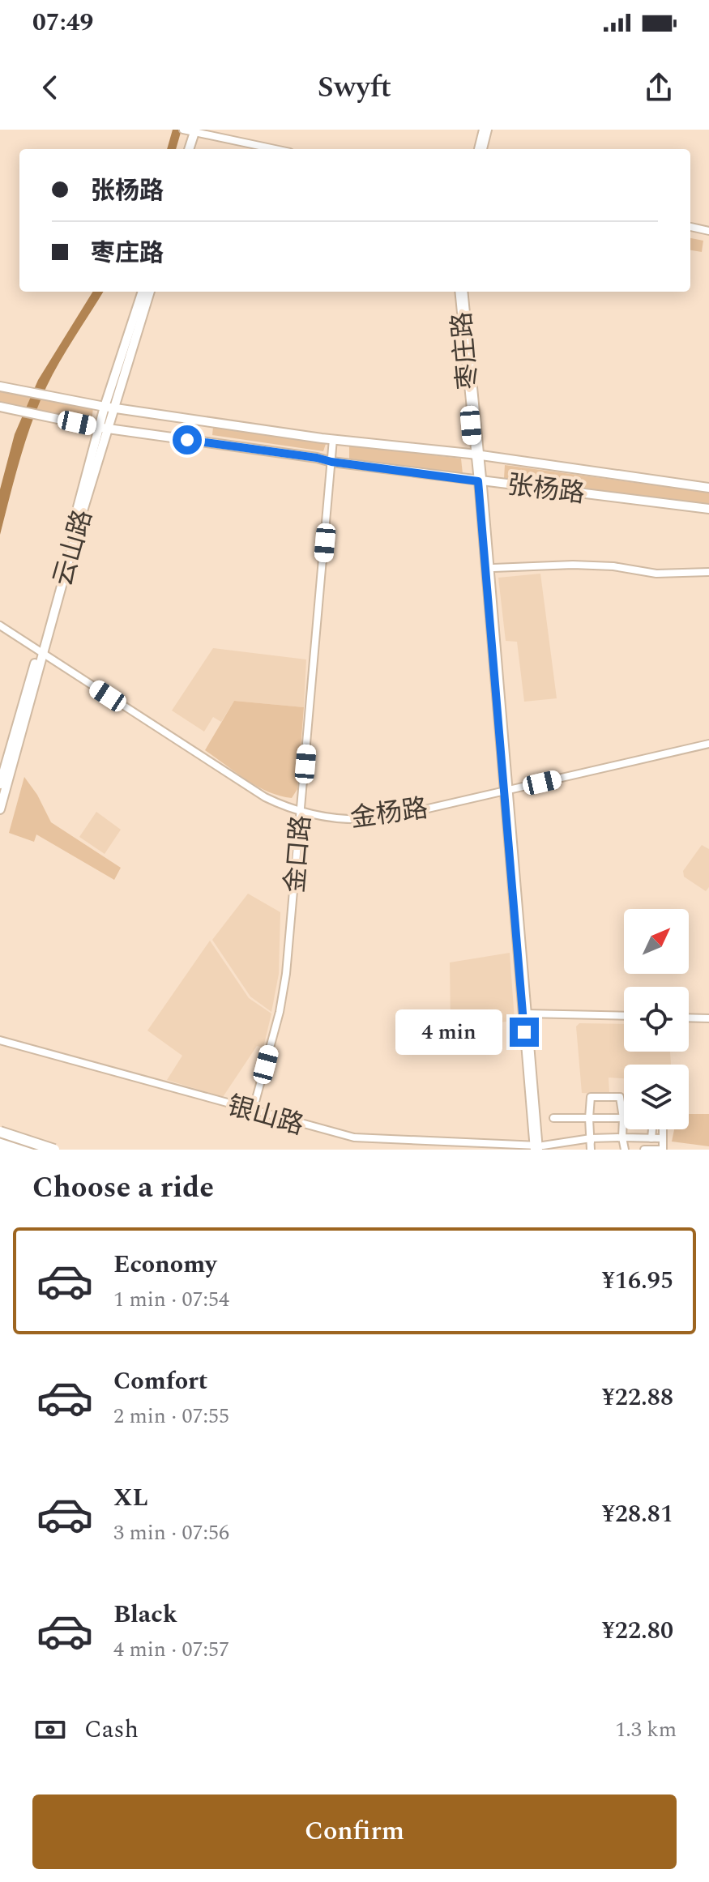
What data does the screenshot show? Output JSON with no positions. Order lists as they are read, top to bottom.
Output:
{
  "streets": {
    "main road": ["张杨路", "云山路"],
    "street": [
      "枣庄路",
      "金杨路",
      "金口路",
      "银山路"
    ]
  },
  "crossings": [
    ["枣庄路", "张杨路"],
    ["枣庄路", "金杨路"],
    ["枣庄路", "银山路"],
    ["张杨路", "云山路"],
    ["张杨路", "金口路"],
    ["云山路", "金杨路"],
    ["金杨路", "金口路"],
    ["金口路", "银山路"]
  ],
  "north": "top right",
  "page": {
    "status": "07:49",
    "header": "Swyft",
    "banner": ["张杨路", "枣庄路"],
    "bubble": "4 min",
    "heading": "Choose a ride",
    "list": [
      {
        "name": "Economy",
        "note": "1 min · 07:54",
        "value": "¥16.95"
      },
      {
        "name": "Comfort",
        "note": "2 min · 07:55",
        "value": "¥22.88"
      },
      {
        "name": "XL",
        "note": "3 min · 07:56",
        "value": "¥28.81"
      },
      {
        "name": "Black",
        "note": "4 min · 07:57",
        "value": "¥22.80"
      }
    ],
    "pay": ["Cash", "1.3 km"],
    "buttons": "Confirm"
  }
}
